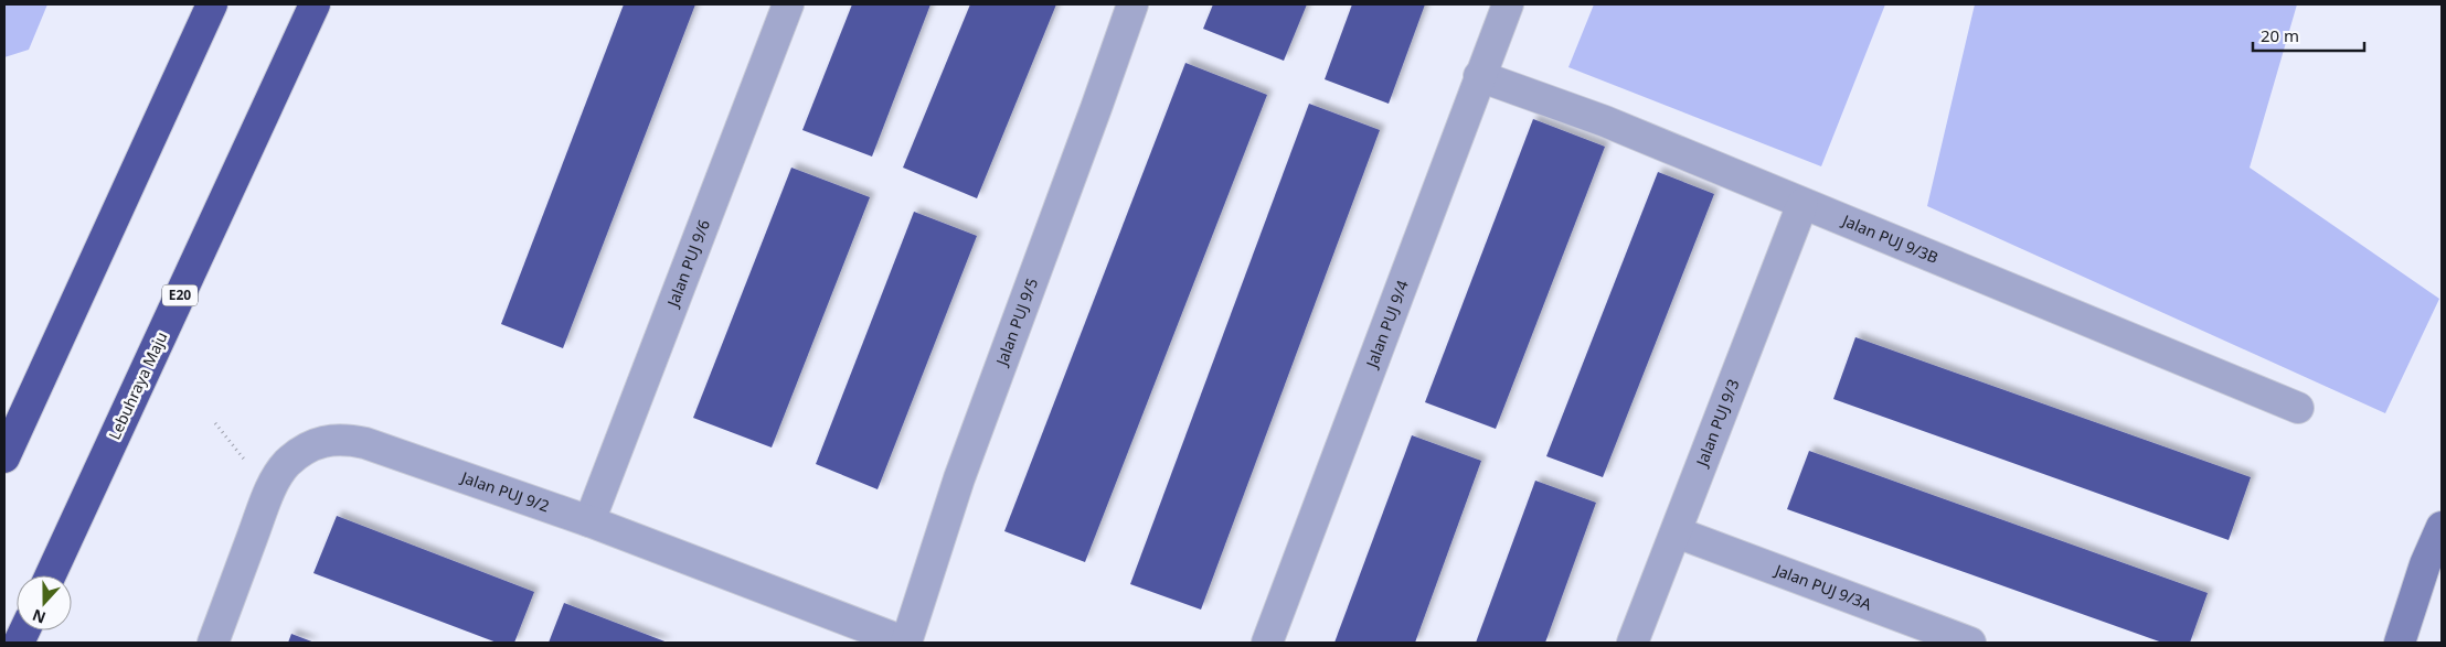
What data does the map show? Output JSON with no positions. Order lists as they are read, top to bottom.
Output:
{
  "streets": {
    "highway": ["E20", "Lebuhraya Maju"],
    "street": [
      "Jalan PUJ 9/3B",
      "Jalan PUJ 9/6",
      "Jalan PUJ 9/5",
      "Jalan PUJ 9/4",
      "Jalan PUJ 9/3",
      "Jalan PUJ 9/2",
      "Jalan PUJ 9/3A"
    ]
  },
  "crossings": [
    ["Jalan PUJ 9/3B", "Jalan PUJ 9/4"],
    ["Jalan PUJ 9/3B", "Jalan PUJ 9/3"],
    ["Jalan PUJ 9/6", "Jalan PUJ 9/2"],
    ["Jalan PUJ 9/5", "Jalan PUJ 9/2"],
    ["Jalan PUJ 9/3", "Jalan PUJ 9/3A"]
  ],
  "scale_bar": "20 m",
  "north": "bottom"
}
